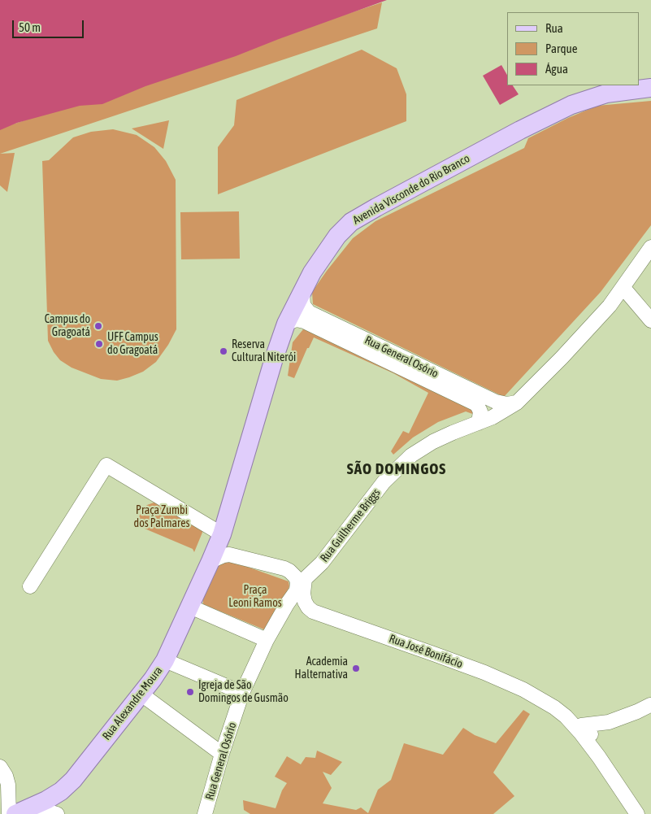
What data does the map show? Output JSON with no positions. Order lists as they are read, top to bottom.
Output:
{
  "streets": {
    "main road": ["Avenida Visconde do Rio Branco", "Rua Alexandre Moura"],
    "street": ["Rua General Osório", "Rua Guilherme Briggs", "Rua José Bonifácio"]
  },
  "crossings": [
    ["Avenida Visconde do Rio Branco", "Rua General Osório"],
    ["Rua General Osório", "Rua Guilherme Briggs"],
    ["Rua General Osório", "Rua José Bonifácio"],
    ["Rua Guilherme Briggs", "Rua José Bonifácio"]
  ],
  "districts": ["SÃO DOMINGOS"],
  "parks": ["Praça Zumbi dos Palmares", "Praça Leoni Ramos"],
  "places": [
    "Campus do Gragoatá",
    "UFF Campus do Gragoatá",
    "Reserva Cultural Niterói",
    "Academia Halternativa",
    "Igreja de São Domingos de Gusmão"
  ],
  "legend": ["Rua", "Parque", "Água"],
  "scale_bar": "50 m"
}
